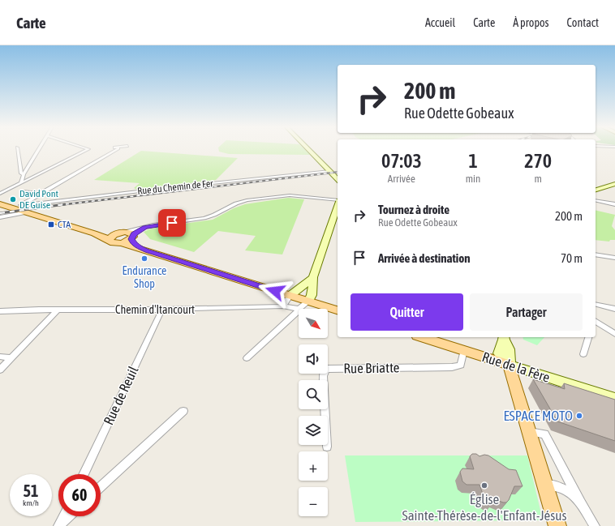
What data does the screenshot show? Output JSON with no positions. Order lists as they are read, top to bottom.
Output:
{
  "streets": {
    "main road": ["Rue de la Fère"],
    "street": [
      "Rue du Chemin de Fer",
      "Chemin d'Itancourt",
      "Rue Briatte",
      "Rue de Reuil"
    ]
  },
  "crossings": [
    ["Chemin d'Itancourt", "Rue de Reuil"],
    ["Rue de la Fère", "Rue Briatte"]
  ],
  "places": {
    "other": [
      "David Pont DE Guise",
      "Endurance Shop",
      "ESPACE MOTO",
      "Église Sainte-Thérèse-de-l'Enfant-Jésus"
    ],
    "transit": ["CTA"]
  },
  "north": "bottom right",
  "page": {
    "header": "Carte",
    "nav": [
      "Accueil",
      "Carte",
      "À propos",
      "Contact"
    ],
    "turn": ["200 m", "Rue Odette Gobeaux"],
    "eta": [
      "07:03",
      "Arrivée",
      "1",
      "min",
      "270",
      "m"
    ],
    "list": [
      {
        "name": "Tournez à droite",
        "note": "Rue Odette Gobeaux",
        "value": "200 m"
      },
      {
        "name": "Arrivée à destination",
        "value": "70 m"
      }
    ],
    "buttons": ["Quitter", "Partager"],
    "map_buttons": ["+", "−"],
    "speed": "51 km/h",
    "limit": "60"
  }
}
